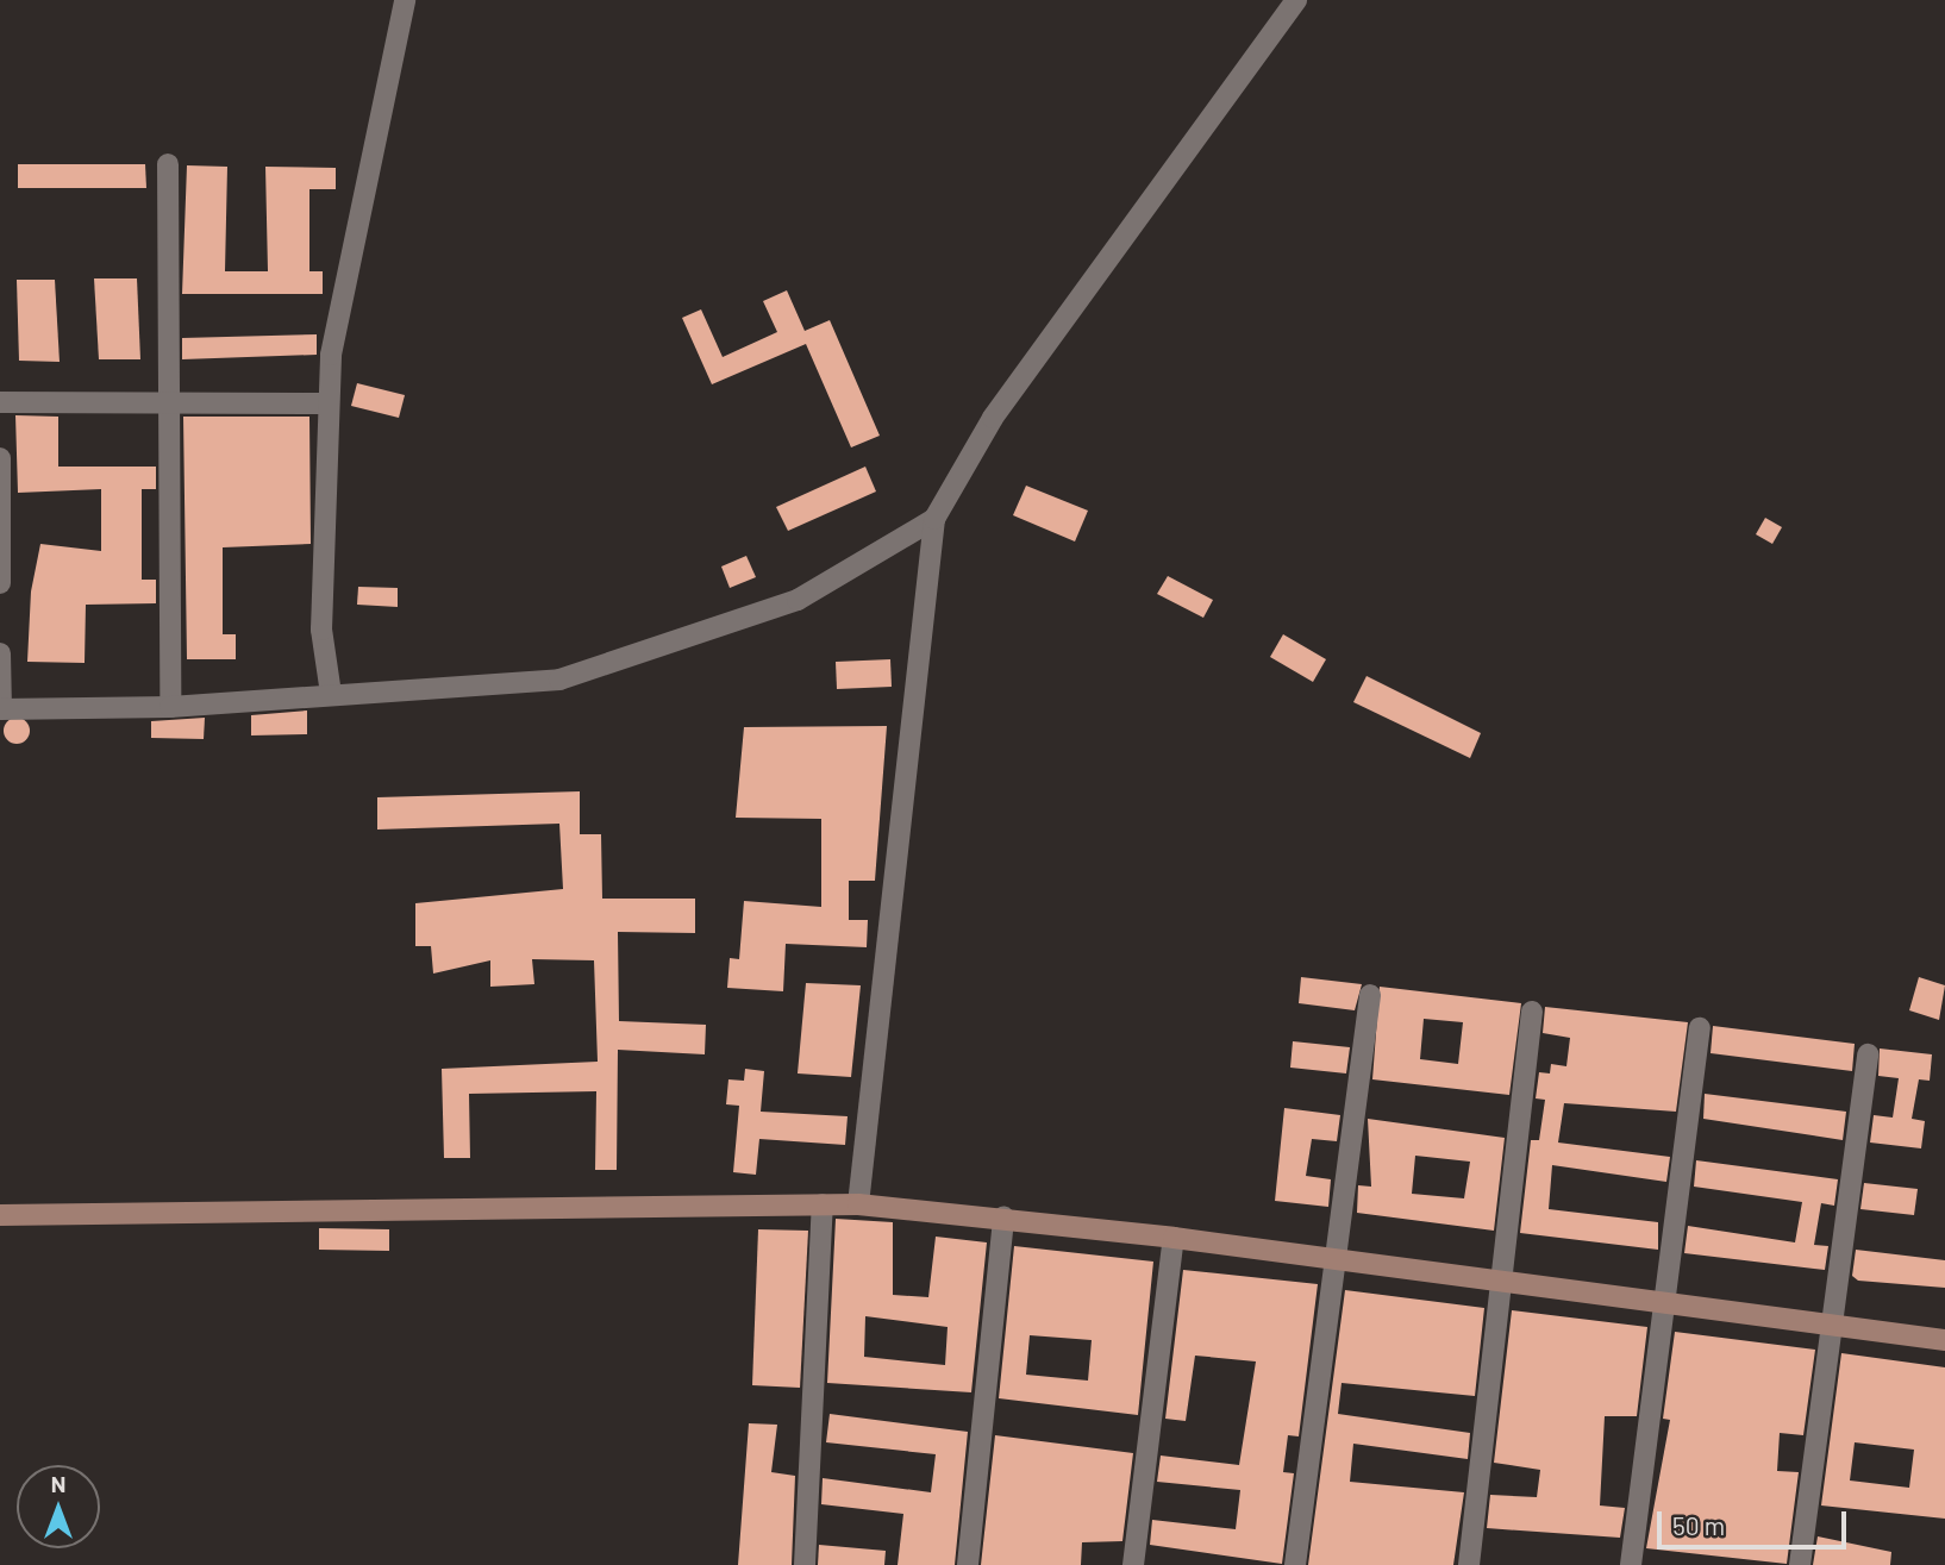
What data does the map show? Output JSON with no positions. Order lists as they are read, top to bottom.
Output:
{
  "scale_bar": "50 m",
  "north": "top"
}
